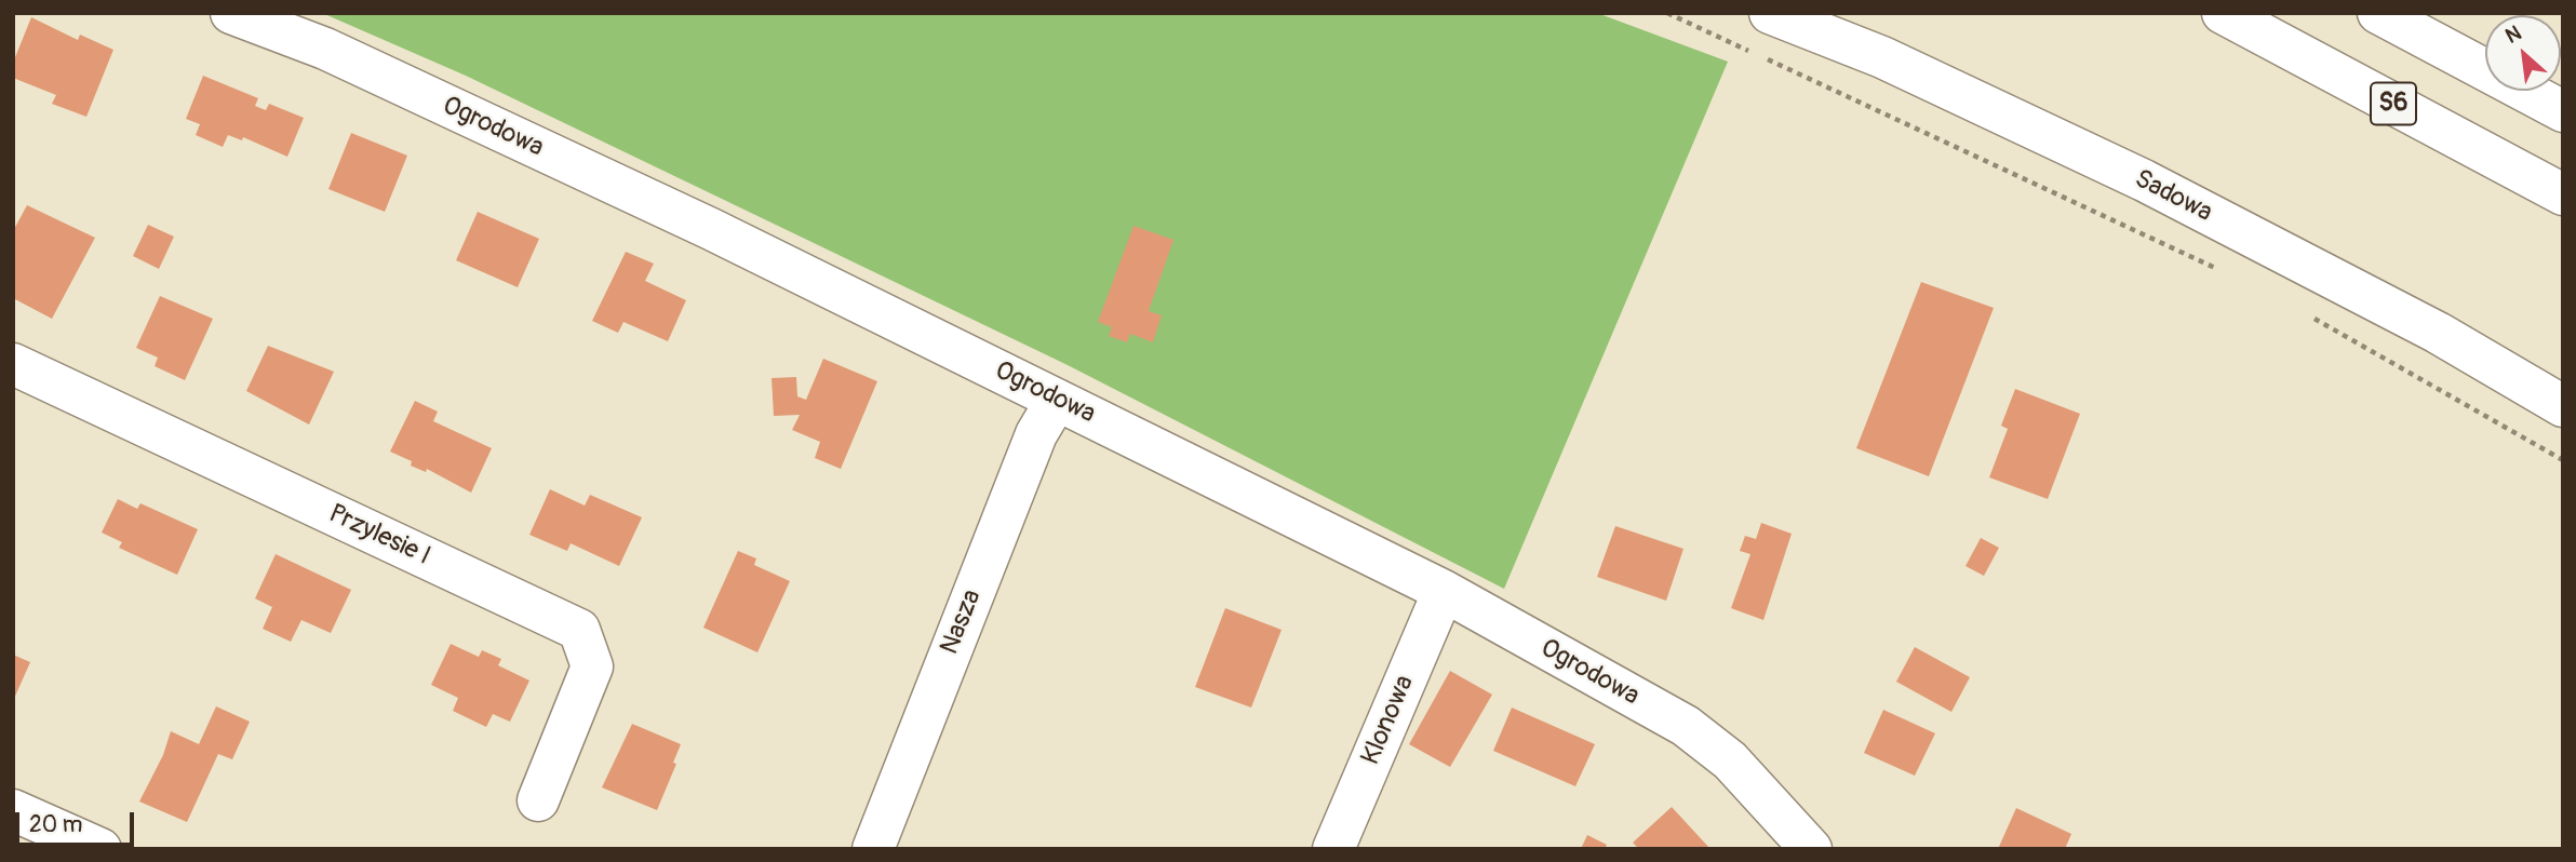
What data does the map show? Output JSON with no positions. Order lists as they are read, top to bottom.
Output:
{
  "streets": {
    "main road": [
      "S6",
      "Ogrodowa",
      "Sadowa",
      "Przylesie I",
      "Nasza",
      "Klonowa"
    ]
  },
  "crossings": [
    ["Ogrodowa", "Nasza"],
    ["Ogrodowa", "Klonowa"]
  ],
  "scale_bar": "20 m",
  "north": "top left"
}
